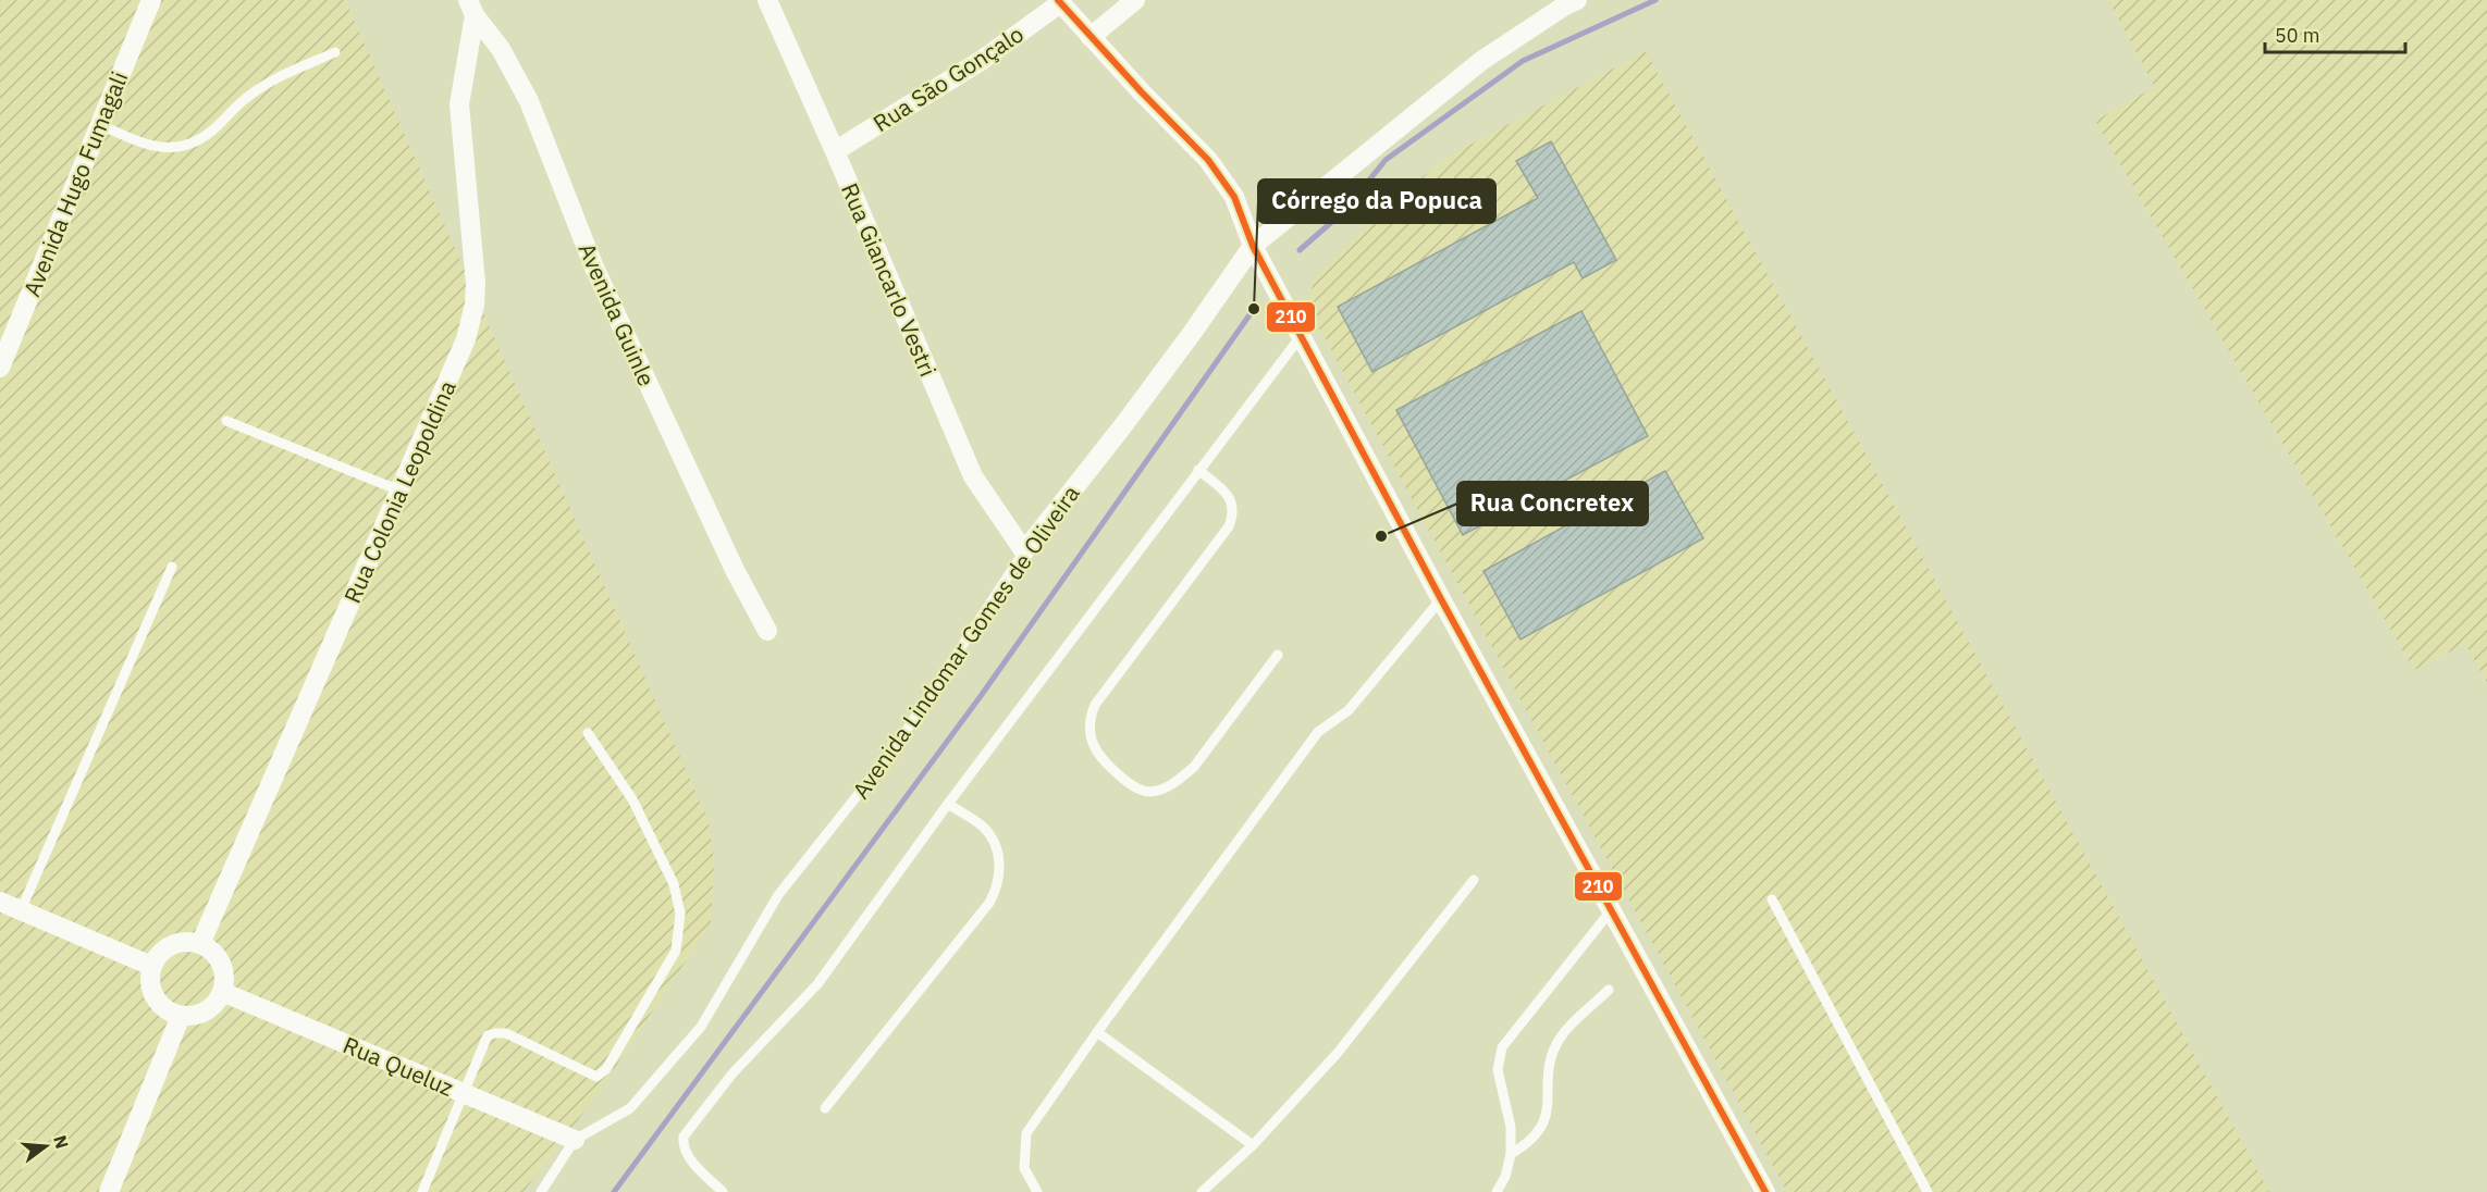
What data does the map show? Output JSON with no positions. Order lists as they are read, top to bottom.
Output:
{
  "streets": {
    "street": [
      "Rua São Gonçalo",
      "Avenida Hugo Fumagali",
      "Rua Giancarlo Vestri",
      "Avenida Guinle",
      "Rua Colonia Leopoldina",
      "Avenida Lindomar Gomes de Oliveira",
      "Rua Queluz"
    ]
  },
  "crossings": [
    ["Rua São Gonçalo", "Rua Giancarlo Vestri"],
    ["Rua Giancarlo Vestri", "Avenida Lindomar Gomes de Oliveira"],
    ["Avenida Guinle", "Rua Colonia Leopoldina"],
    ["Rua Colonia Leopoldina", "Rua Queluz"],
    ["Avenida Lindomar Gomes de Oliveira", "Rua Queluz"]
  ],
  "places": ["Córrego da Popuca", "Rua Concretex"],
  "lines": ["transit line 210"],
  "scale_bar": "50 m",
  "north": "right"
}
